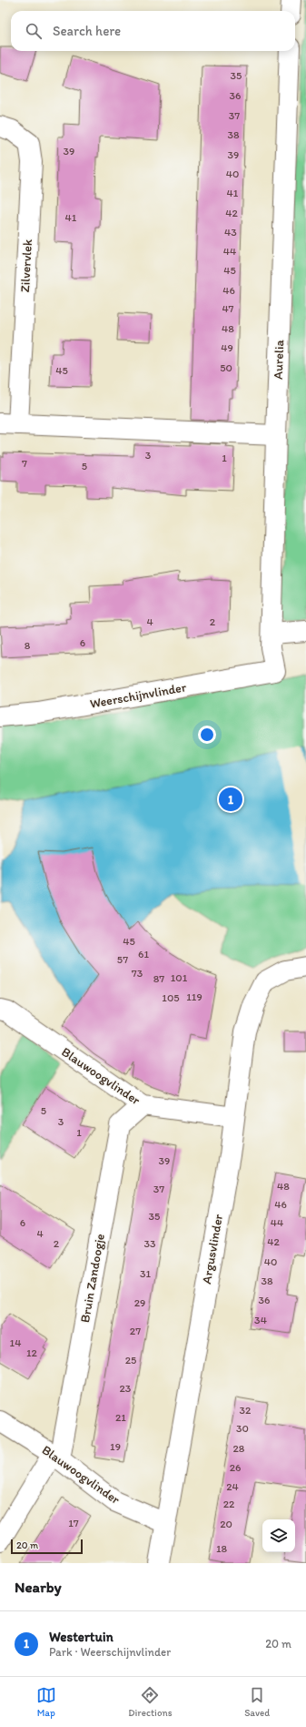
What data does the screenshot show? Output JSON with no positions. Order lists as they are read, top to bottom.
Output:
{
  "streets": {
    "street": [
      "Zilvervlek",
      "Aurelia",
      "Weerschijnvlinder",
      "Blauwoogvlinder",
      "Argusvlinder",
      "Bruin Zandoogje"
    ]
  },
  "crossings": [
    ["Zilvervlek", "Aurelia"],
    ["Aurelia", "Weerschijnvlinder"],
    ["Blauwoogvlinder", "Argusvlinder"],
    ["Blauwoogvlinder", "Bruin Zandoogje"]
  ],
  "house_numbers": [
    "35",
    "36",
    "37",
    "38",
    "39",
    "39",
    "40",
    "41",
    "42",
    "41",
    "43",
    "44",
    "45",
    "46",
    "47",
    "48",
    "49",
    "50",
    "45",
    "3",
    "1",
    "7",
    "5",
    "4",
    "2",
    "6",
    "8",
    "45",
    "61",
    "57",
    "73",
    "101",
    "87",
    "119",
    "105",
    "5",
    "3",
    "1",
    "39",
    "48",
    "37",
    "46",
    "35",
    "6",
    "44",
    "4",
    "42",
    "2",
    "33",
    "40",
    "31",
    "38",
    "36",
    "29",
    "34",
    "27",
    "14",
    "12",
    "25",
    "23",
    "32",
    "21",
    "30",
    "19",
    "28",
    "26",
    "24",
    "22",
    "17",
    "20",
    "18"
  ],
  "scale_bar": "20 m",
  "page": {
    "search": "Search here",
    "pins": "1",
    "scale": "20 m",
    "heading": "Nearby",
    "list": [
      {
        "mark": "1",
        "name": "Westertuin",
        "note": "Park · Weerschijnvlinder",
        "value": "20 m"
      }
    ],
    "nav": ["Map", "Directions", "Saved"]
  }
}
